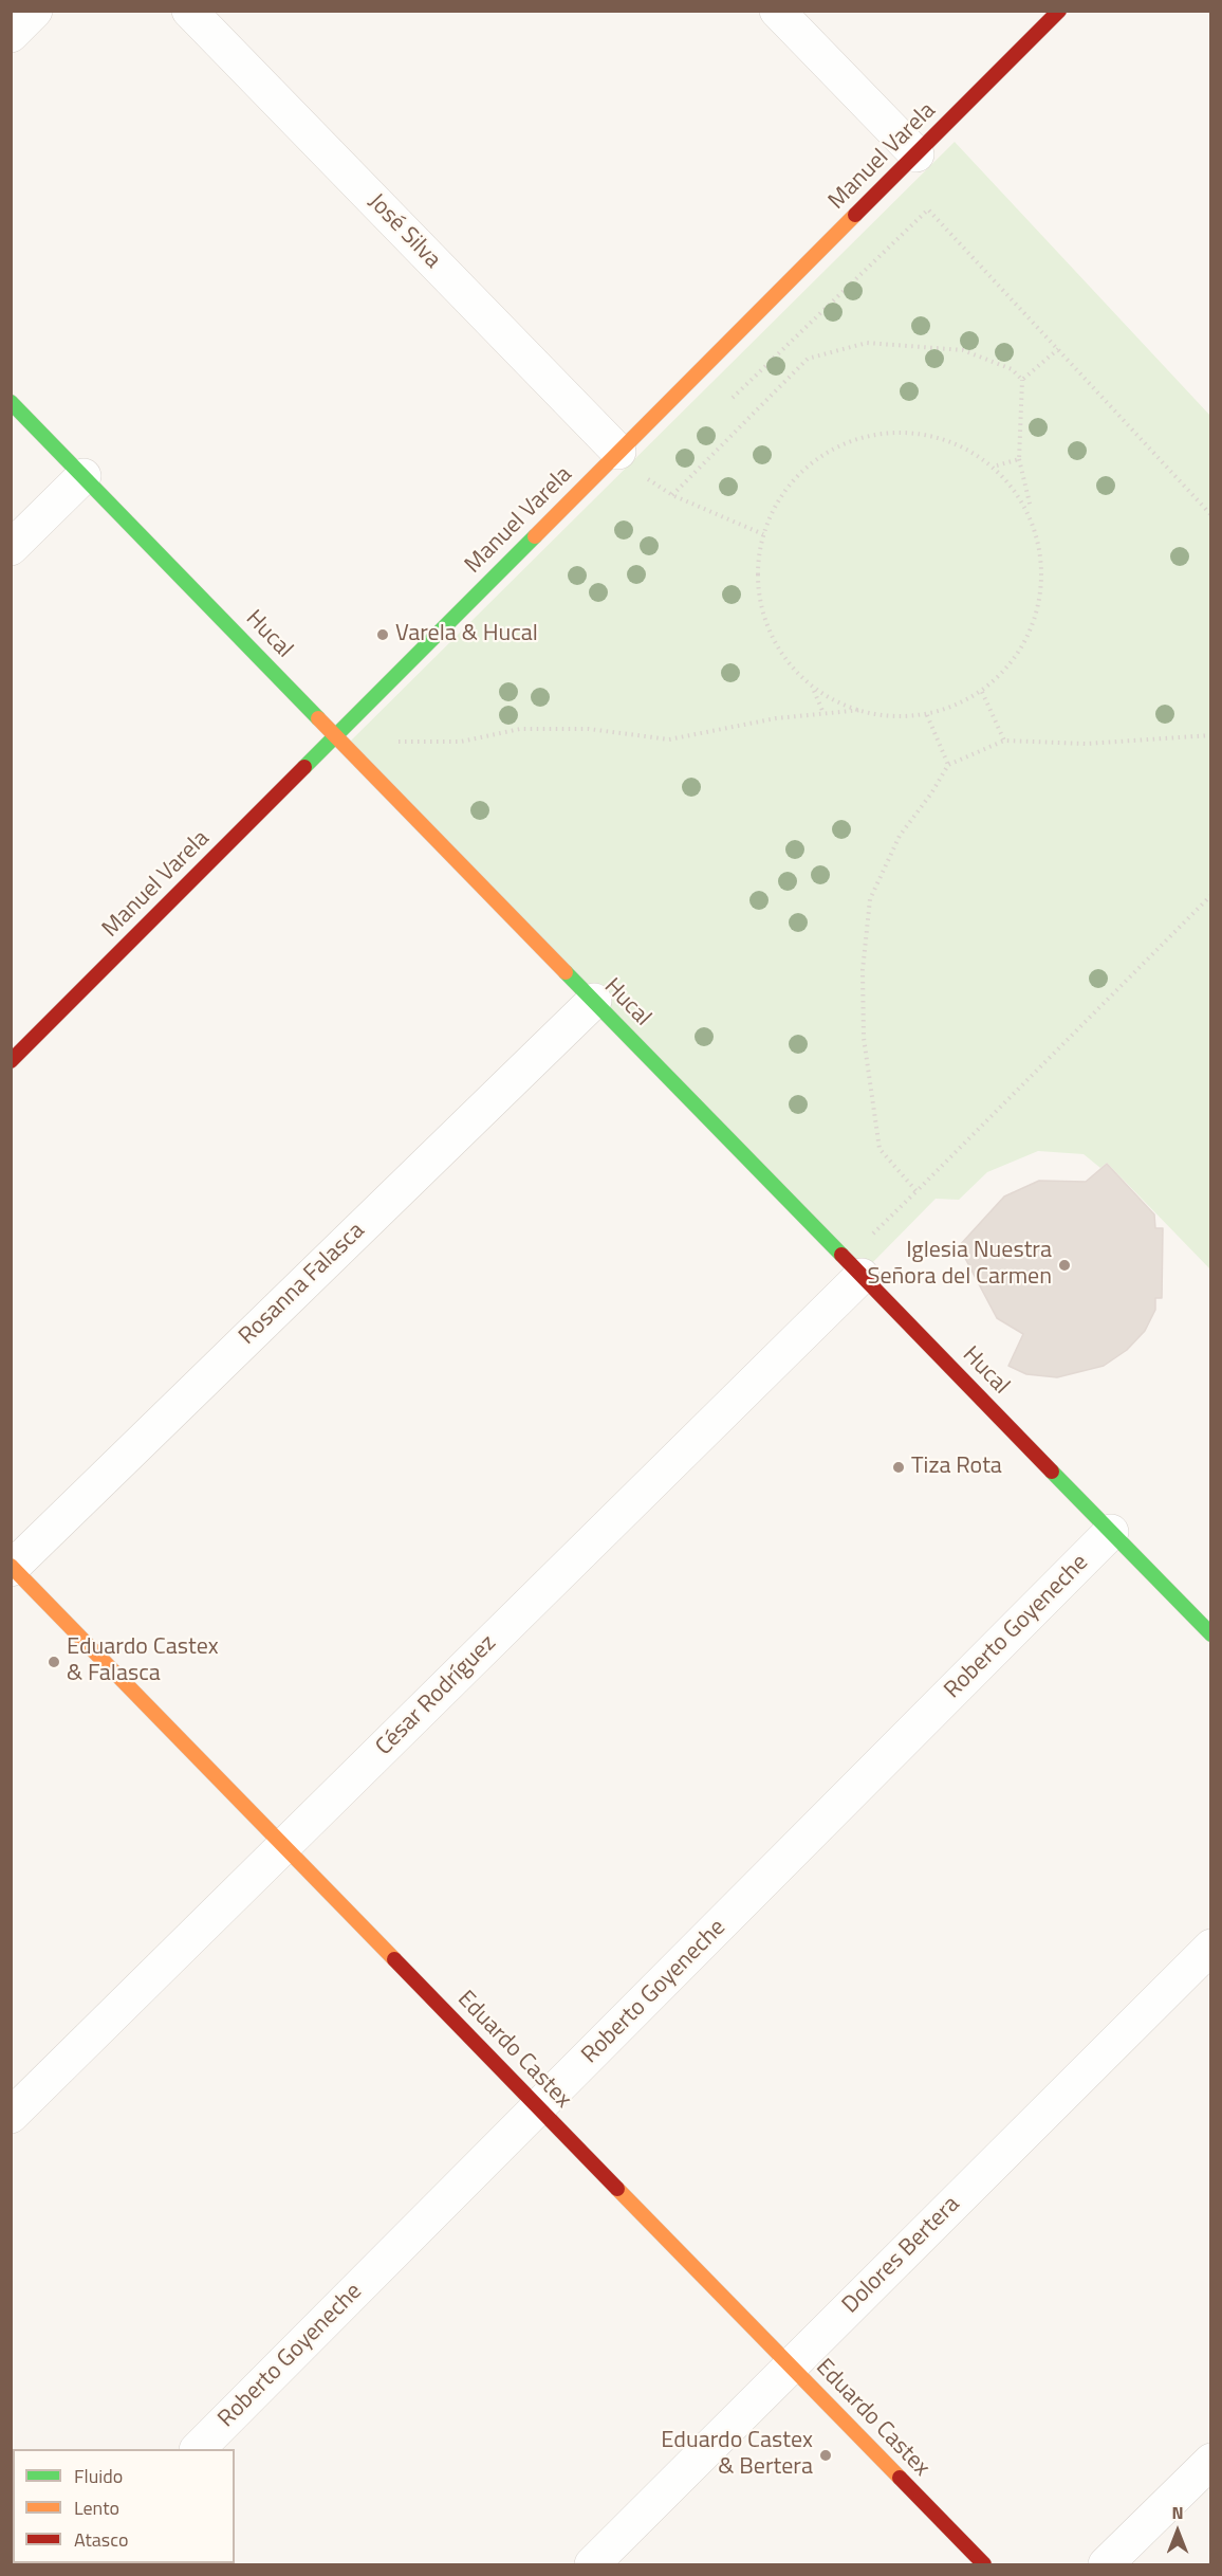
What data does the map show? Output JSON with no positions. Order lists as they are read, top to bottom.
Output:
{
  "streets": {
    "street": [
      "Manuel Varela",
      "José Silva",
      "Hucal",
      "Rosanna Falasca",
      "Roberto Goyeneche",
      "César Rodríguez",
      "Eduardo Castex",
      "Dolores Bertera"
    ]
  },
  "crossings": [
    ["Manuel Varela", "José Silva"],
    ["Manuel Varela", "Hucal"],
    ["Hucal", "Rosanna Falasca"],
    ["Hucal", "Roberto Goyeneche"],
    ["Hucal", "César Rodríguez"],
    ["Rosanna Falasca", "Eduardo Castex"],
    ["Roberto Goyeneche", "Eduardo Castex"],
    ["César Rodríguez", "Eduardo Castex"],
    ["Eduardo Castex", "Dolores Bertera"]
  ],
  "places": [
    "Varela & Hucal",
    "Iglesia Nuestra Señora del Carmen",
    "Tiza Rota",
    "Eduardo Castex & Falasca",
    "Eduardo Castex & Bertera"
  ],
  "legend": ["Fluido", "Lento", "Atasco"],
  "north": "top"
}
